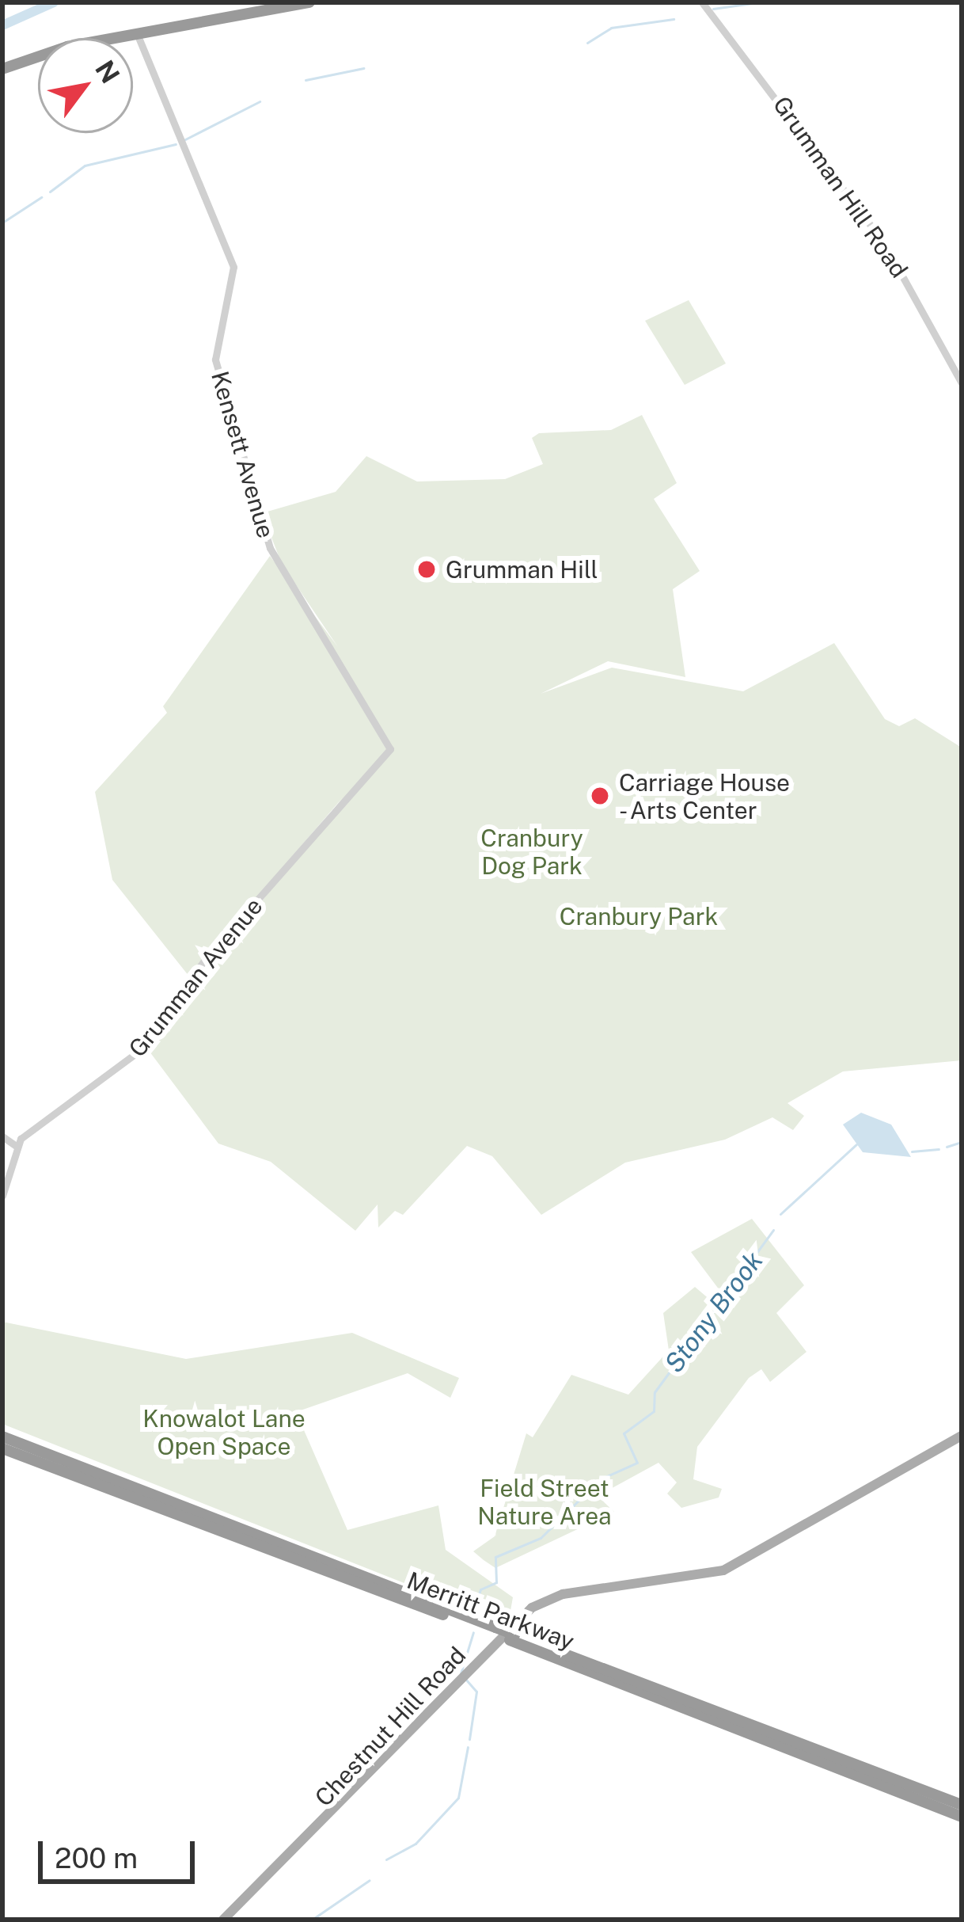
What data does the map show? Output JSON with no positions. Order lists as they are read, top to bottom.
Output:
{
  "streets": {
    "highway": ["Merritt Parkway"],
    "main road": ["Chestnut Hill Road"],
    "street": ["Grumman Hill Road", "Kensett Avenue", "Grumman Avenue"]
  },
  "crossings": [
    ["Kensett Avenue", "Grumman Avenue"]
  ],
  "water": ["Stony Brook"],
  "parks": [
    "Cranbury Dog Park",
    "Cranbury Park",
    "Knowalot Lane Open Space",
    "Field Street Nature Area"
  ],
  "places": ["Grumman Hill", "Carriage House - Arts Center"],
  "scale_bar": "200 m",
  "north": "top right"
}
